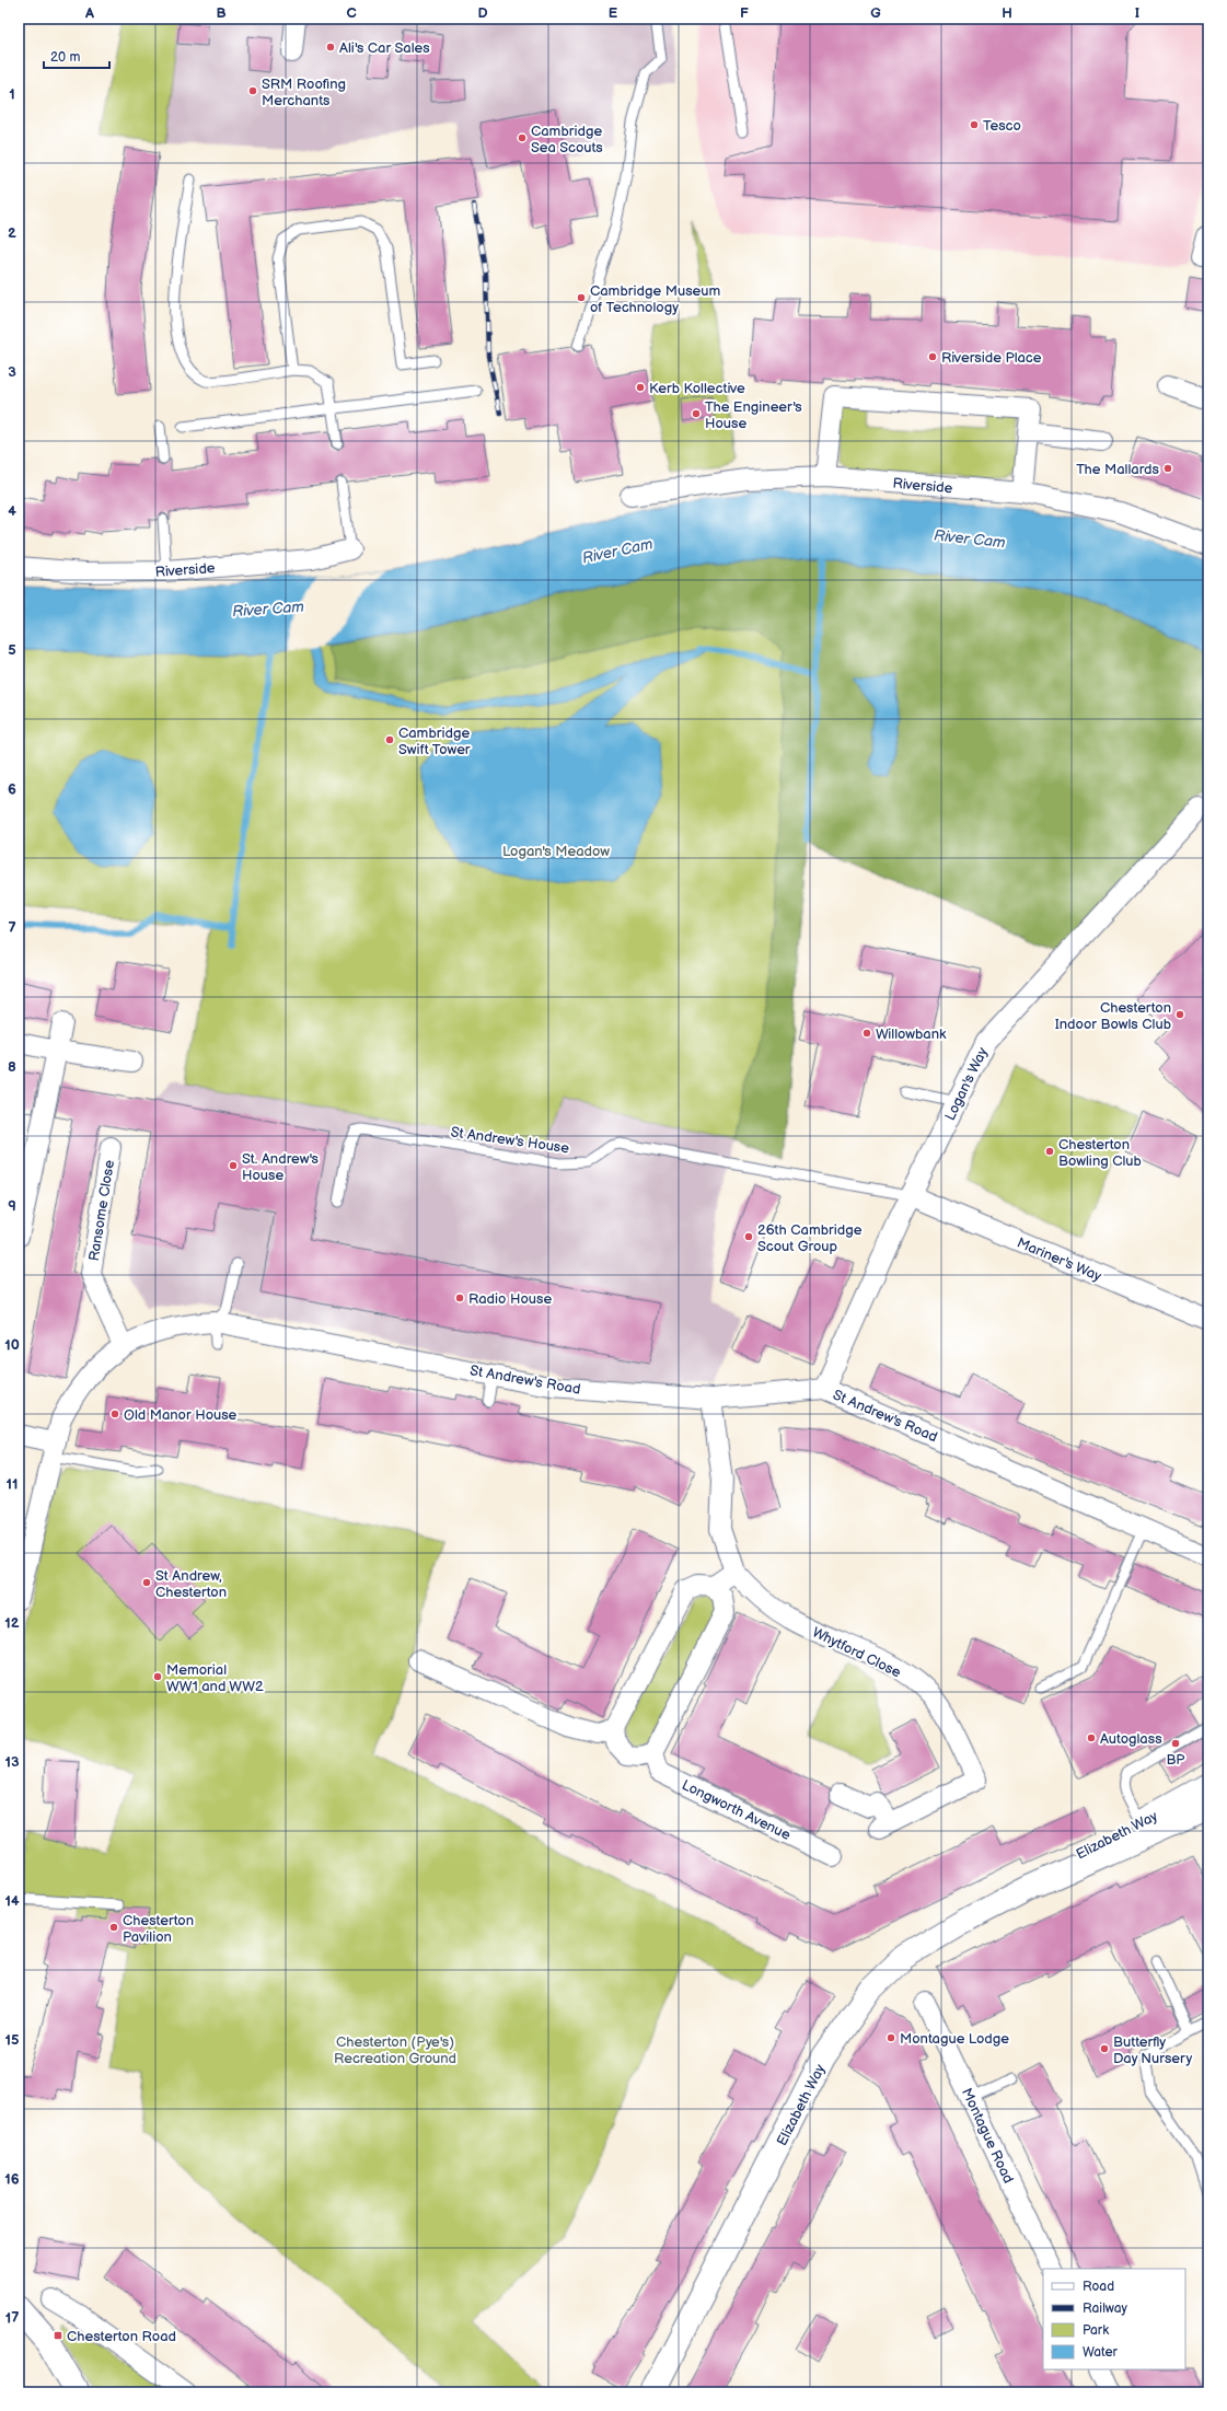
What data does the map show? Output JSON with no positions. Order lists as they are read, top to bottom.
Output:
{
  "streets": {
    "main road": ["Elizabeth Way"],
    "street": [
      "Riverside",
      "Logan's Way",
      "Ransome Close",
      "Mariner's Way",
      "St Andrew's Road",
      "Whytford Close",
      "Longworth Avenue",
      "Montague Road"
    ],
    "lane": ["St Andrew's House"]
  },
  "crossings": [
    ["Logan's Way", "St Andrew's House"],
    ["Logan's Way", "Mariner's Way"],
    ["Logan's Way", "St Andrew's Road"],
    ["St Andrew's House", "Mariner's Way"],
    ["Ransome Close", "St Andrew's Road"]
  ],
  "water": ["River Cam"],
  "parks": ["Logan's Meadow", "Chesterton (Pye's) Recreation Ground"],
  "places": {
    "other": [
      "Ali's Car Sales",
      "SRM Roofing Merchants",
      "Tesco",
      "Cambridge Sea Scouts",
      "Cambridge Museum of Technology",
      "Riverside Place",
      "Kerb Kollective",
      "The Engineer's House",
      "The Mallards",
      "Cambridge Swift Tower",
      "Chesterton Indoor Bowls Club",
      "Willowbank",
      "Chesterton Bowling Club",
      "St. Andrew's House",
      "26th Cambridge Scout Group",
      "Radio House",
      "Old Manor House",
      "St Andrew, Chesterton",
      "Memorial WW1 and WW2",
      "Autoglass",
      "BP",
      "Chesterton Pavilion",
      "Montague Lodge",
      "Butterfly Day Nursery"
    ],
    "transit": ["Chesterton Road"]
  },
  "legend": [
    "Road",
    "Railway",
    "Park",
    "Water"
  ],
  "scale_bar": "20 m",
  "grid": {
    "columns": [
      "A",
      "B",
      "C",
      "D",
      "E",
      "F",
      "G",
      "H",
      "I"
    ],
    "rows": [
      "1",
      "2",
      "3",
      "4",
      "5",
      "6",
      "7",
      "8",
      "9",
      "10",
      "11",
      "12",
      "13",
      "14",
      "15",
      "16",
      "17"
    ]
  }
}
